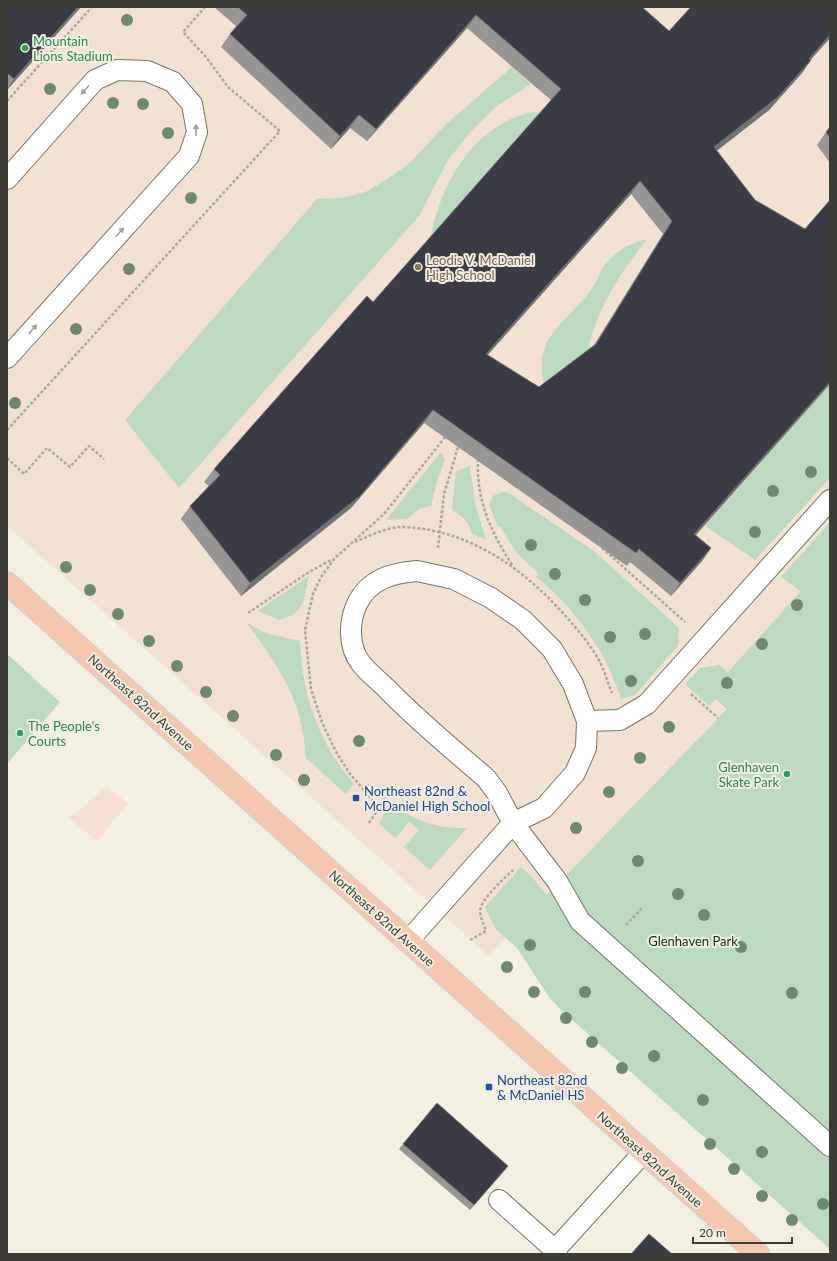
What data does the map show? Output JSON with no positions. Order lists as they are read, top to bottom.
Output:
{
  "streets": {
    "main road": ["Northeast 82nd Avenue"]
  },
  "parks": ["Glenhaven Park"],
  "places": {
    "other": [
      "Mountain Lions Stadium",
      "Leodis V. McDaniel High School",
      "The People's Courts",
      "Glenhaven Skate Park"
    ],
    "transit": ["Northeast 82nd & McDaniel High School", "Northeast 82nd & McDaniel HS"]
  },
  "scale_bar": "20 m"
}
